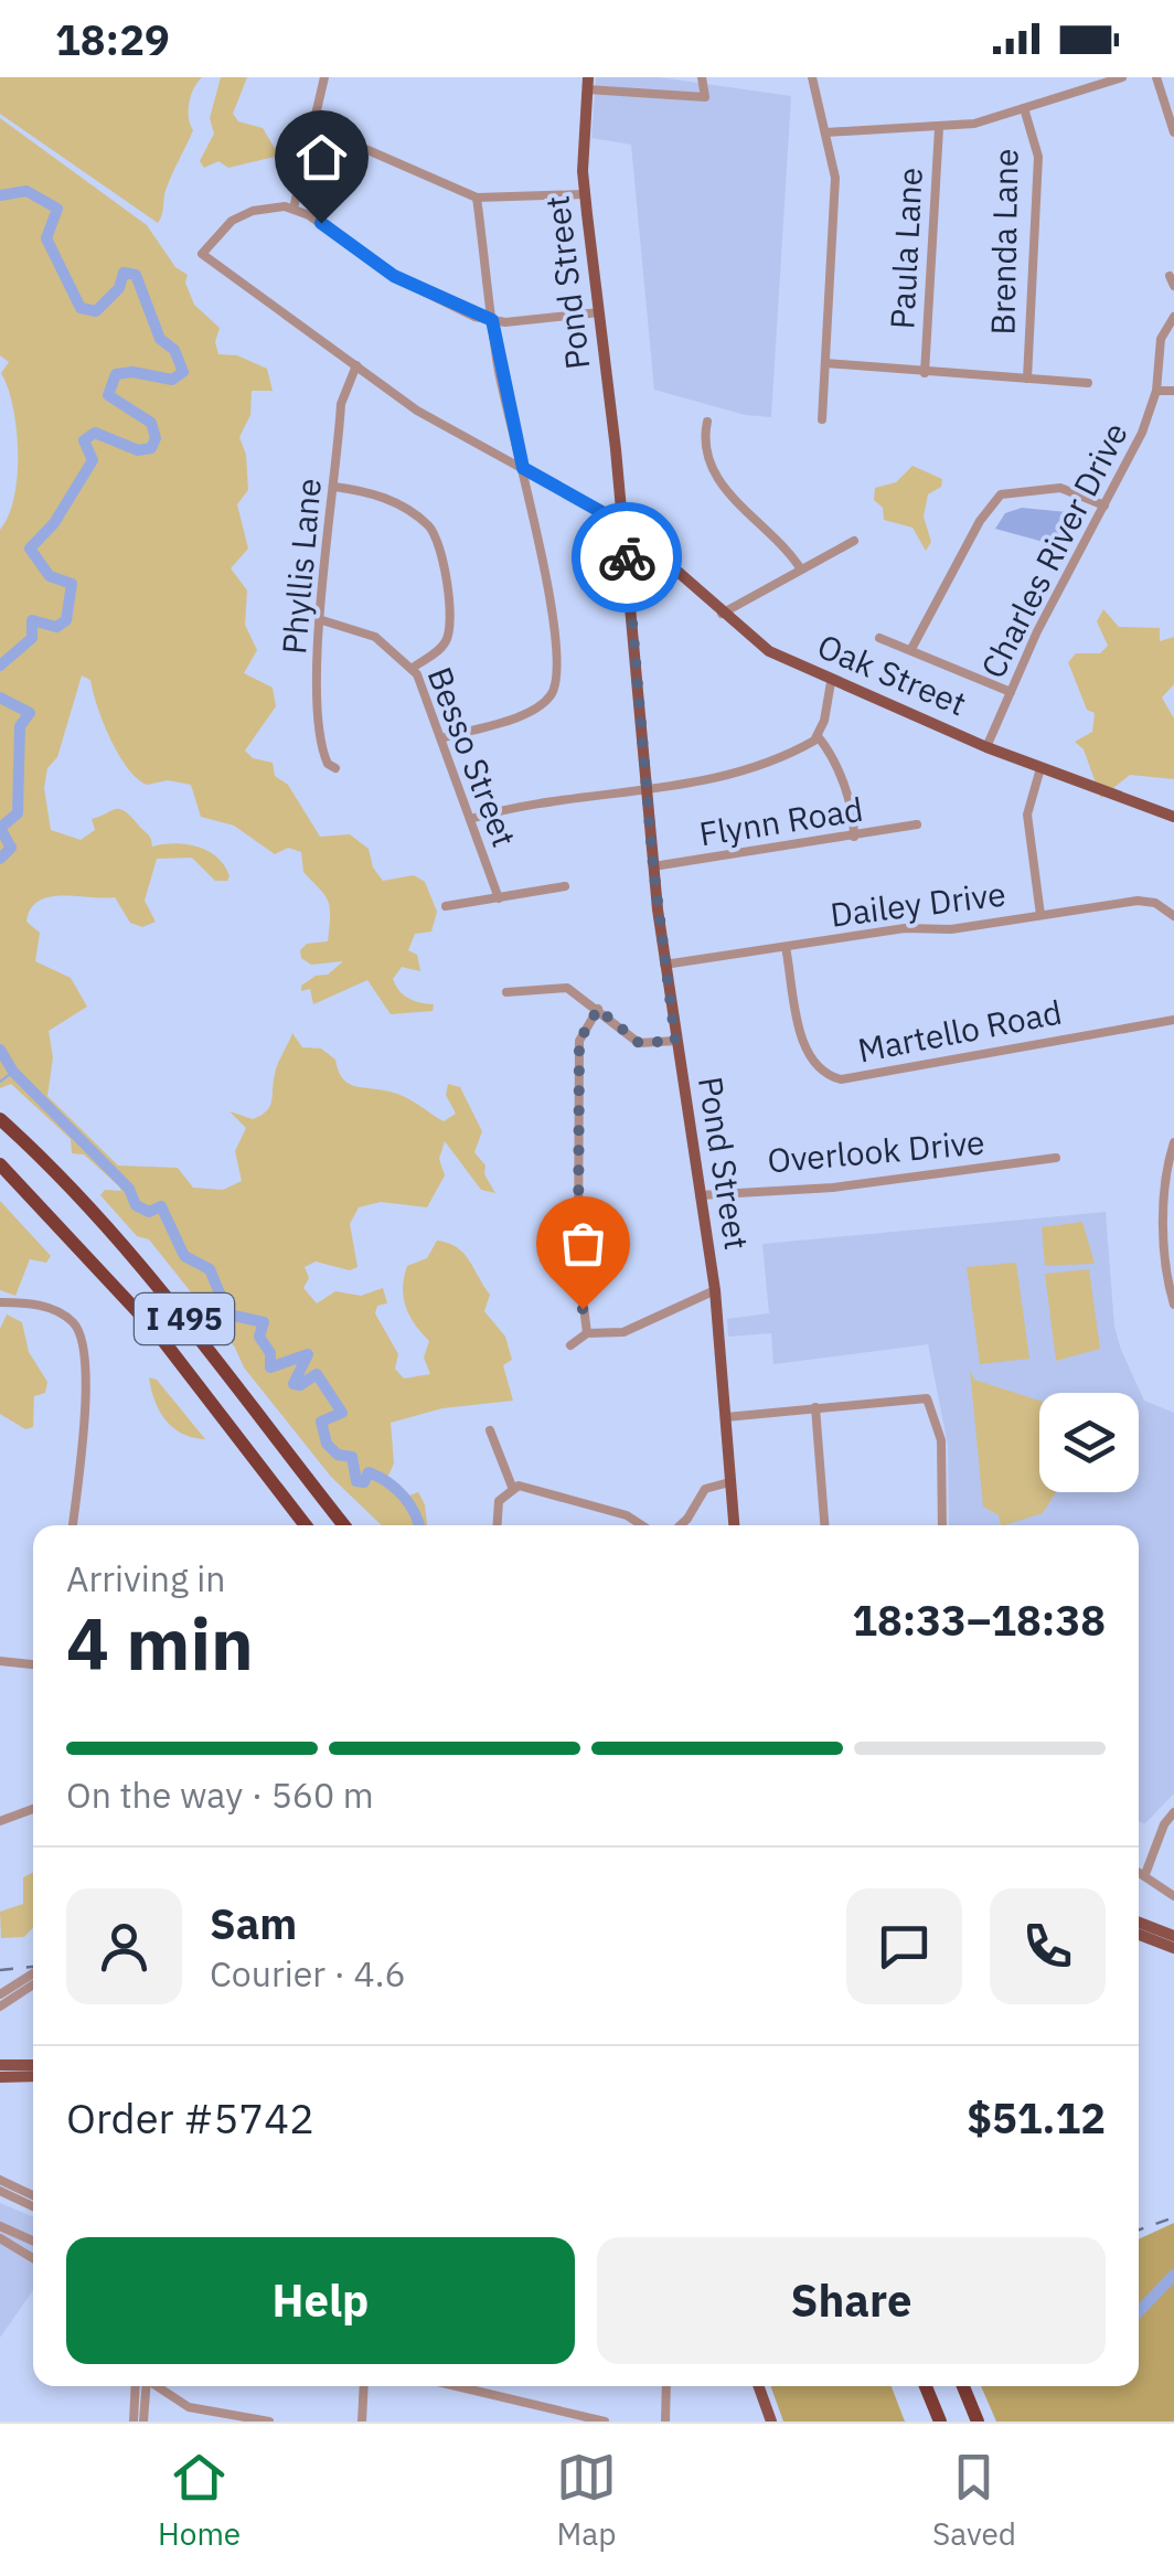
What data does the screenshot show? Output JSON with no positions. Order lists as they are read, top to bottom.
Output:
{
  "streets": {
    "highway": ["I 495"],
    "main road": ["Pond Street", "Oak Street"],
    "street": [
      "Brenda Lane",
      "Paula Lane",
      "Charles River Drive",
      "Phyllis Lane",
      "Besso Street",
      "Flynn Road",
      "Dailey Drive",
      "Martello Road",
      "Overlook Drive"
    ]
  },
  "crossings": [
    ["Pond Street", "Oak Street"],
    ["Pond Street", "Flynn Road"],
    ["Pond Street", "Dailey Drive"],
    ["Pond Street", "Overlook Drive"],
    ["Charles River Drive", "Oak Street"],
    ["Phyllis Lane", "Besso Street"],
    ["Dailey Drive", "Martello Road"]
  ],
  "page": {
    "status": "18:29",
    "heading": ["4 min", "Arriving in", "18:33–18:38"],
    "panel": [
      "Sam",
      "Courier · 4.6",
      "Order #5742",
      "$51.12"
    ],
    "bar": "On the way · 560 m",
    "buttons": ["Help", "Share"],
    "tabs": ["Home", "Map", "Saved"]
  }
}
